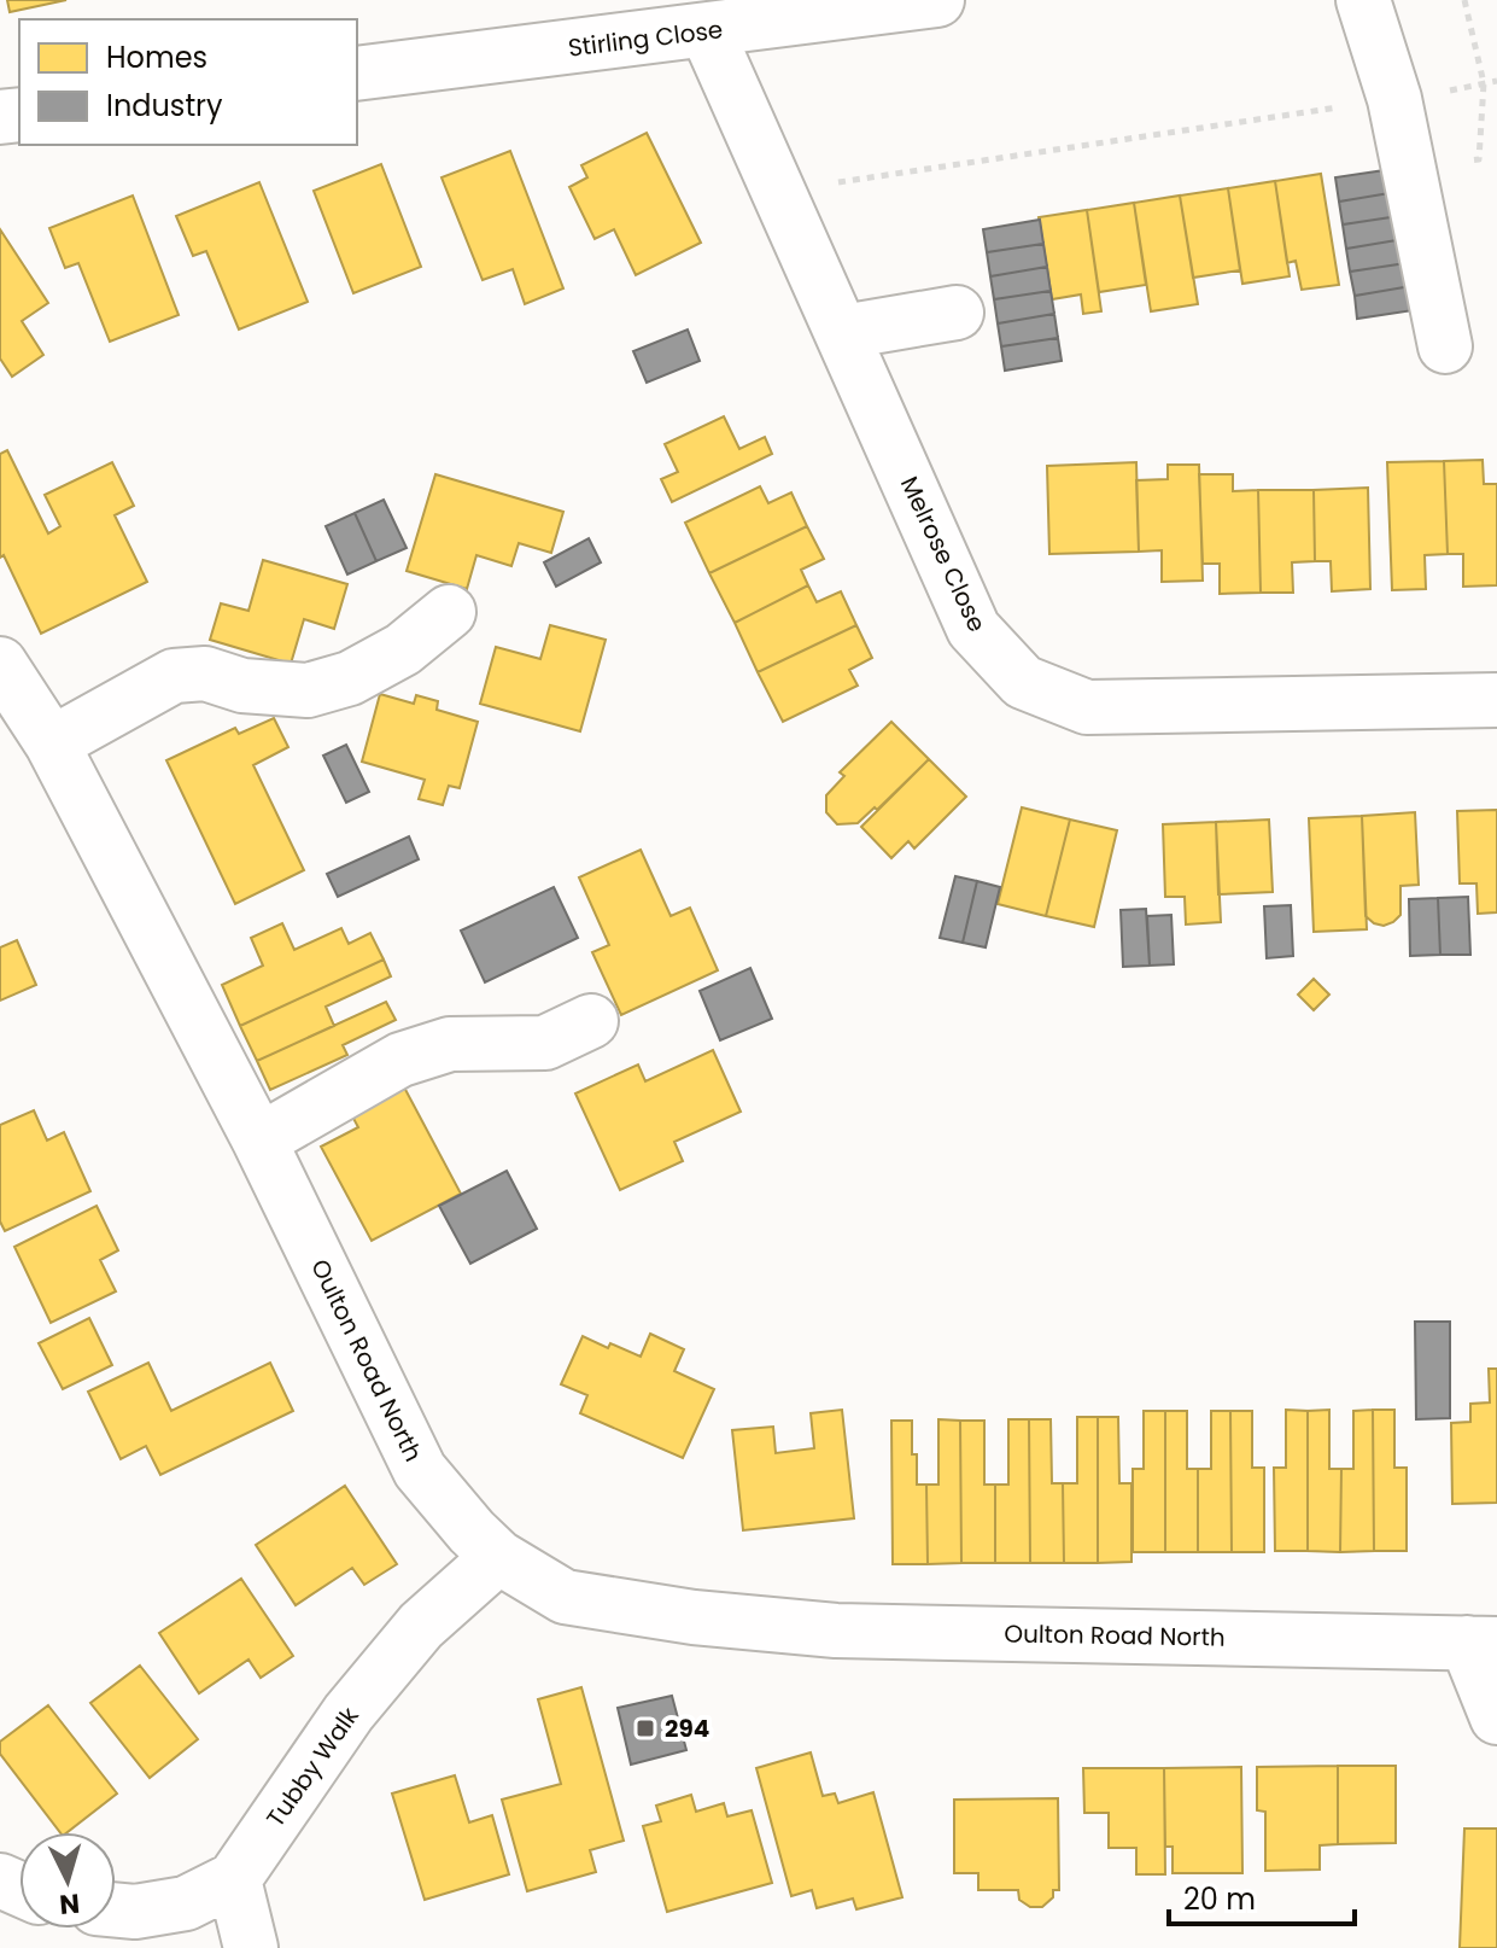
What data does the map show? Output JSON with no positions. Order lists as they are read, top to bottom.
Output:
{
  "streets": {
    "street": [
      "Stirling Close",
      "Melrose Close",
      "Oulton Road North",
      "Tubby Walk"
    ]
  },
  "crossings": [
    ["Stirling Close", "Melrose Close"],
    ["Oulton Road North", "Tubby Walk"]
  ],
  "places": {
    "transit": ["294"]
  },
  "legend": ["Homes", "Industry"],
  "scale_bar": "20 m",
  "north": "bottom"
}
